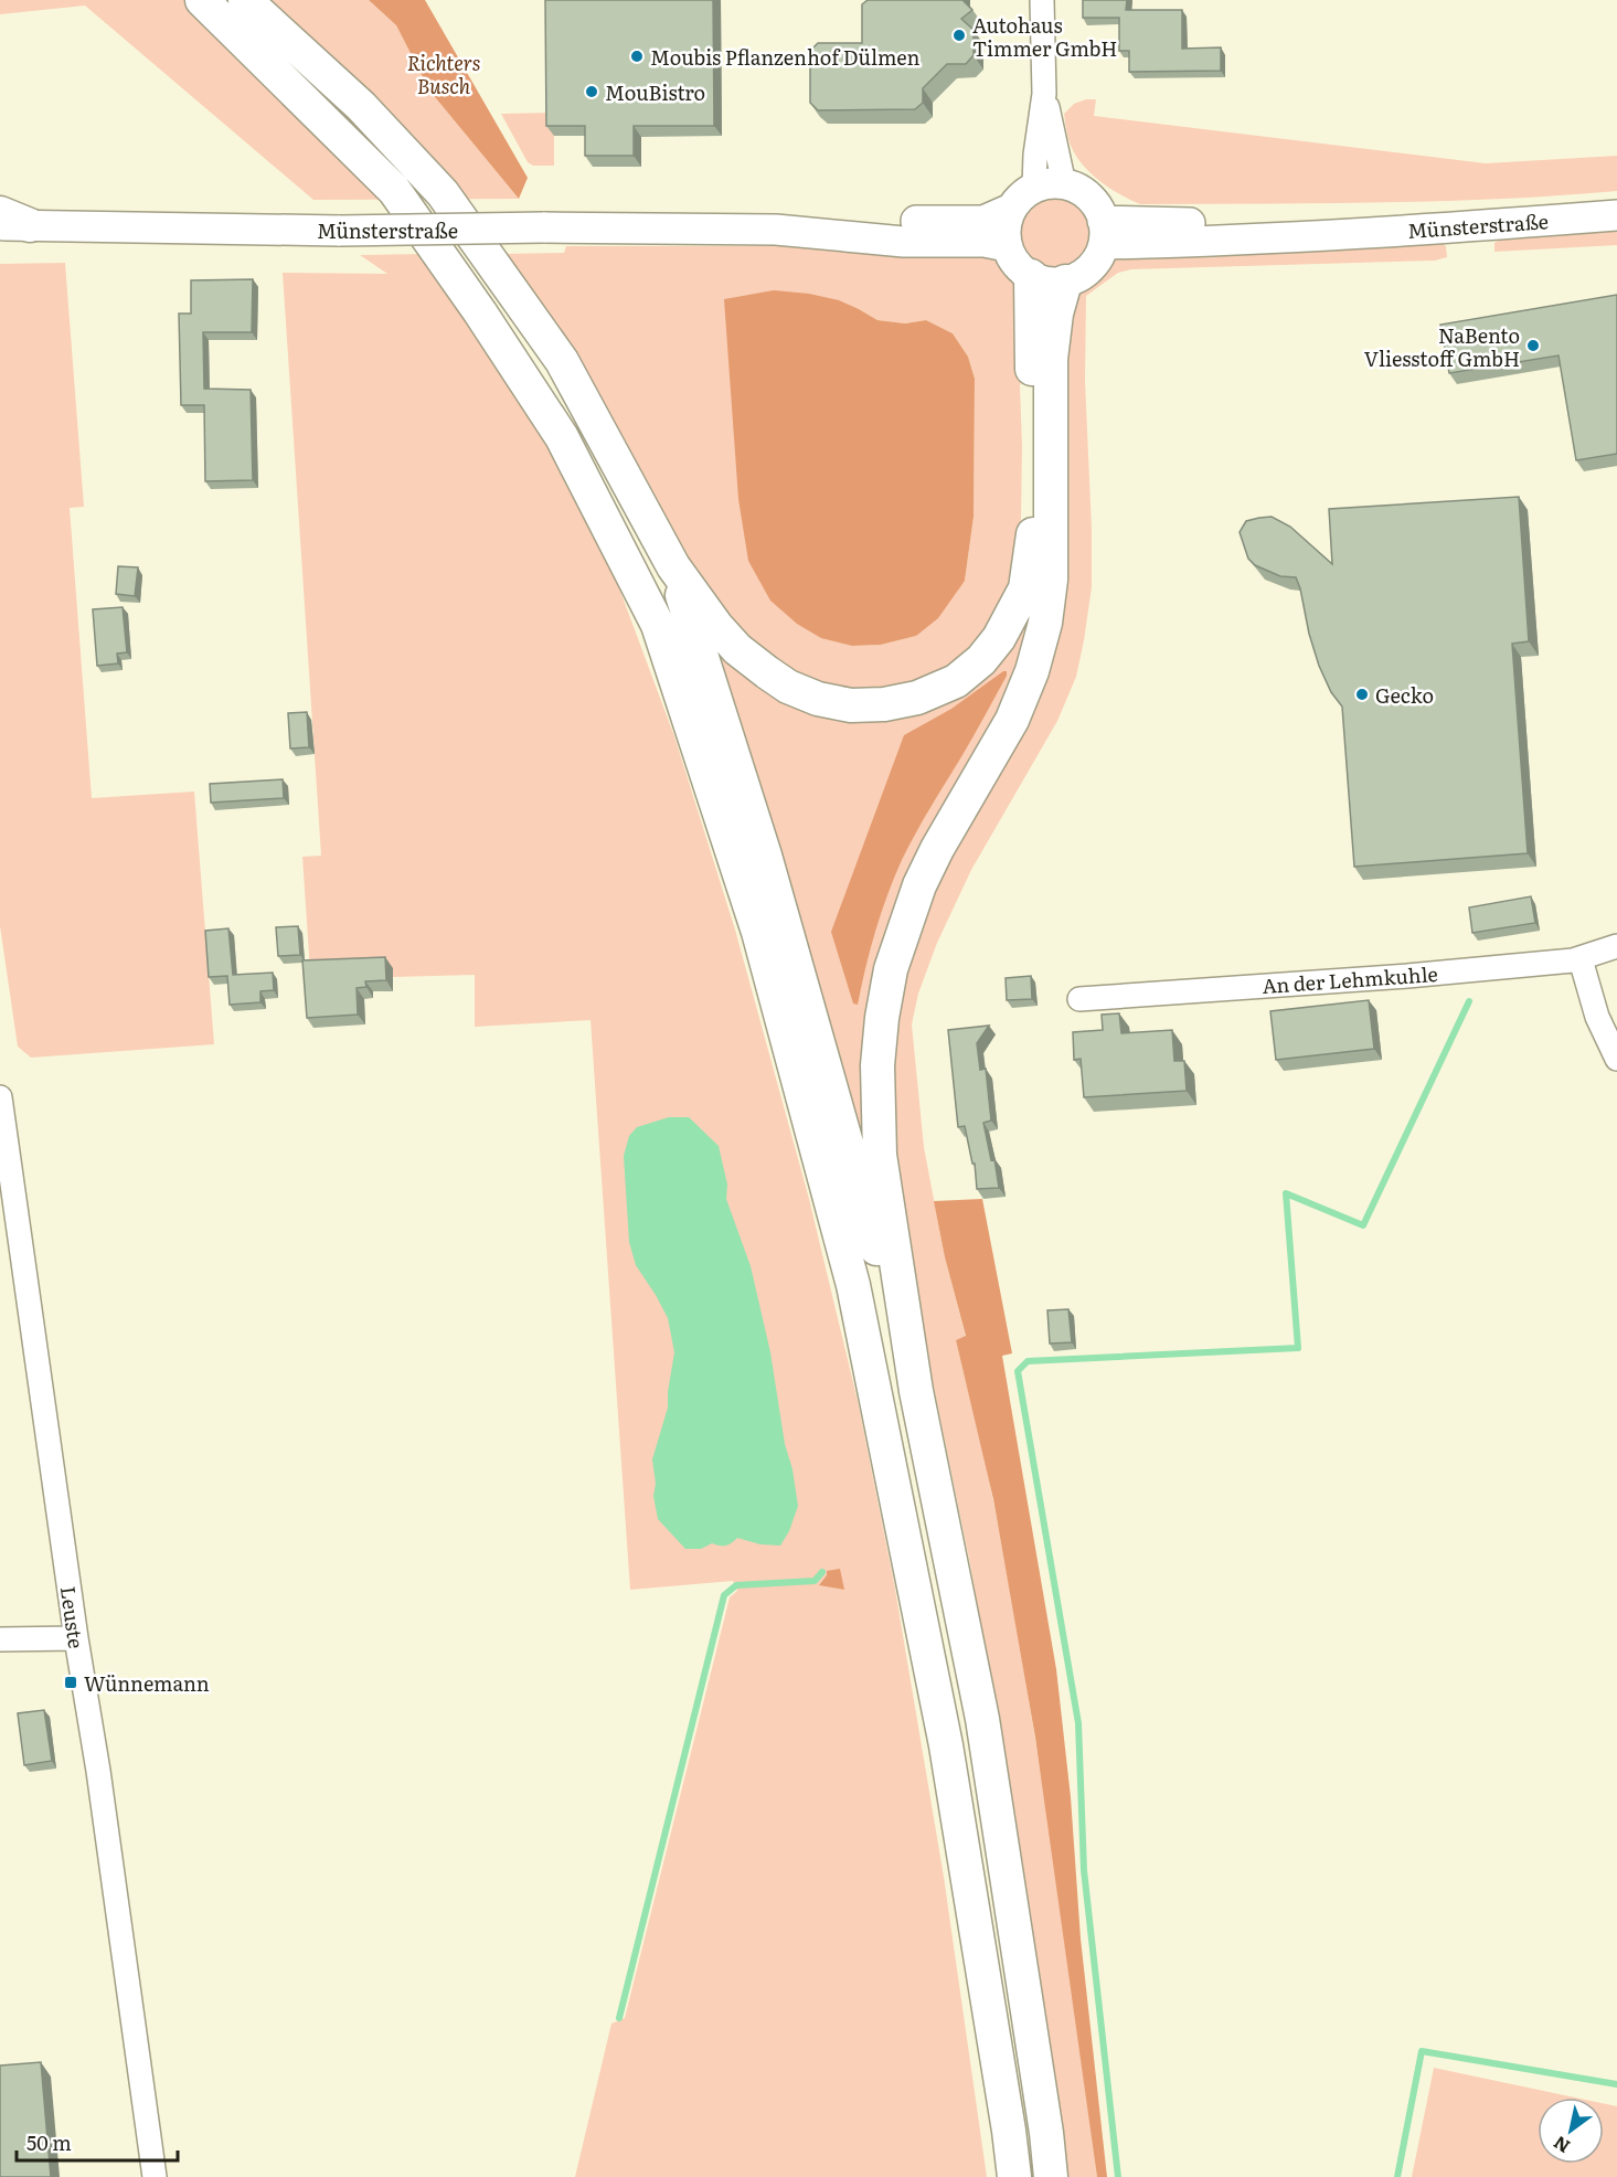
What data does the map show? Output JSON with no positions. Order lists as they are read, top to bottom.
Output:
{
  "streets": {
    "main road": ["Münsterstraße"],
    "street": ["An der Lehmkuhle", "Leuste"]
  },
  "parks": ["Richters Busch"],
  "places": {
    "other": [
      "Autohaus Timmer GmbH",
      "Moubis Pflanzenhof Dülmen",
      "MouBistro",
      "NaBento Vliesstoff GmbH",
      "Gecko"
    ],
    "transit": ["Wünnemann"]
  },
  "scale_bar": "50 m",
  "north": "bottom left"
}
